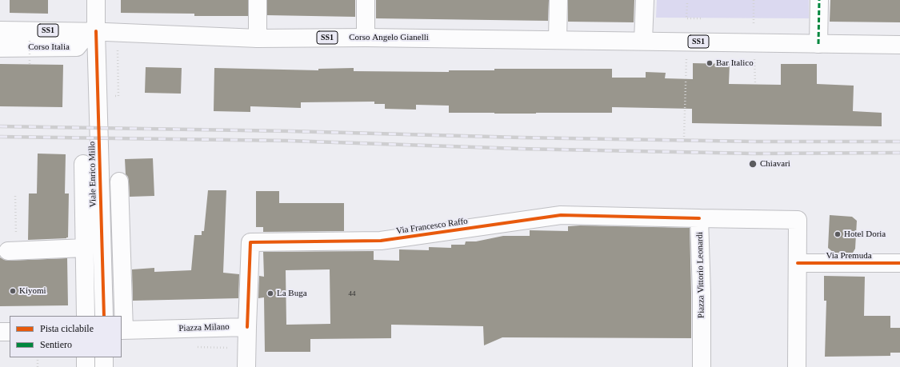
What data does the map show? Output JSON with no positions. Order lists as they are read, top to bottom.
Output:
{
  "streets": {
    "street": [
      "SS1",
      "Corso Angelo Gianelli",
      "Corso Italia",
      "Viale Enrico Millo",
      "Via Francesco Raffo",
      "Via Premuda",
      "Piazza Vittorio Leonardi",
      "Piazza Milano"
    ]
  },
  "crossings": [
    ["SS1", "Corso Angelo Gianelli"],
    ["Corso Angelo Gianelli", "Corso Italia"],
    ["Corso Angelo Gianelli", "Viale Enrico Millo"],
    ["Corso Italia", "Viale Enrico Millo"],
    ["Via Francesco Raffo", "Piazza Vittorio Leonardi"],
    ["Via Francesco Raffo", "Piazza Milano"]
  ],
  "places": [
    "Bar Italico",
    "Chiavari",
    "Hotel Doria",
    "Kiyomi",
    "La Buga"
  ],
  "house_numbers": ["44"],
  "legend": ["Pista ciclabile", "Sentiero"]
}
